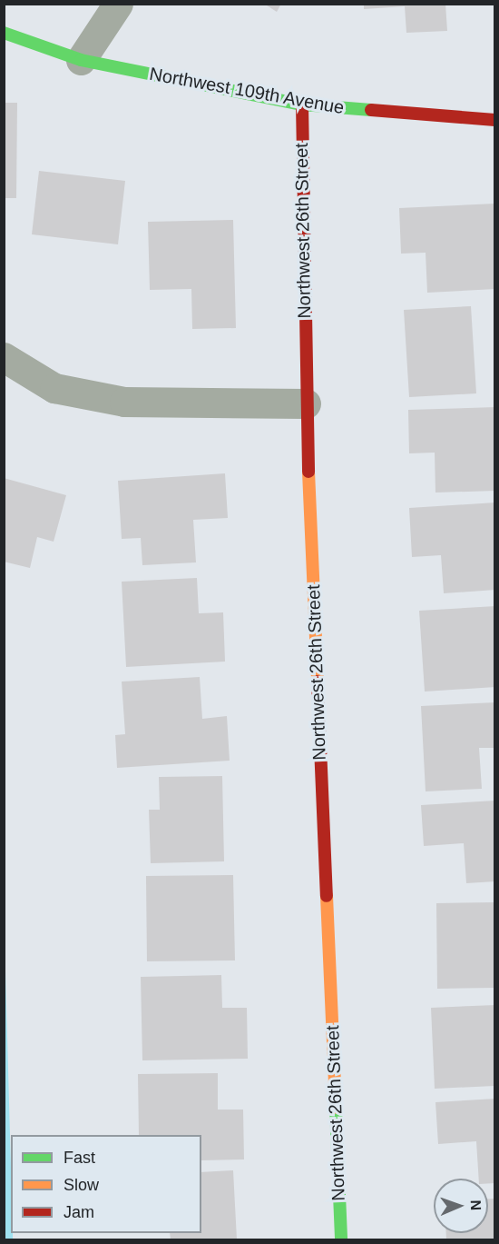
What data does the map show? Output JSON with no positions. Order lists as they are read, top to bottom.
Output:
{
  "streets": {
    "street": ["Northwest 109th Avenue", "Northwest 26th Street"]
  },
  "crossings": [
    ["Northwest 109th Avenue", "Northwest 26th Street"]
  ],
  "legend": ["Fast", "Slow", "Jam"],
  "north": "right"
}
